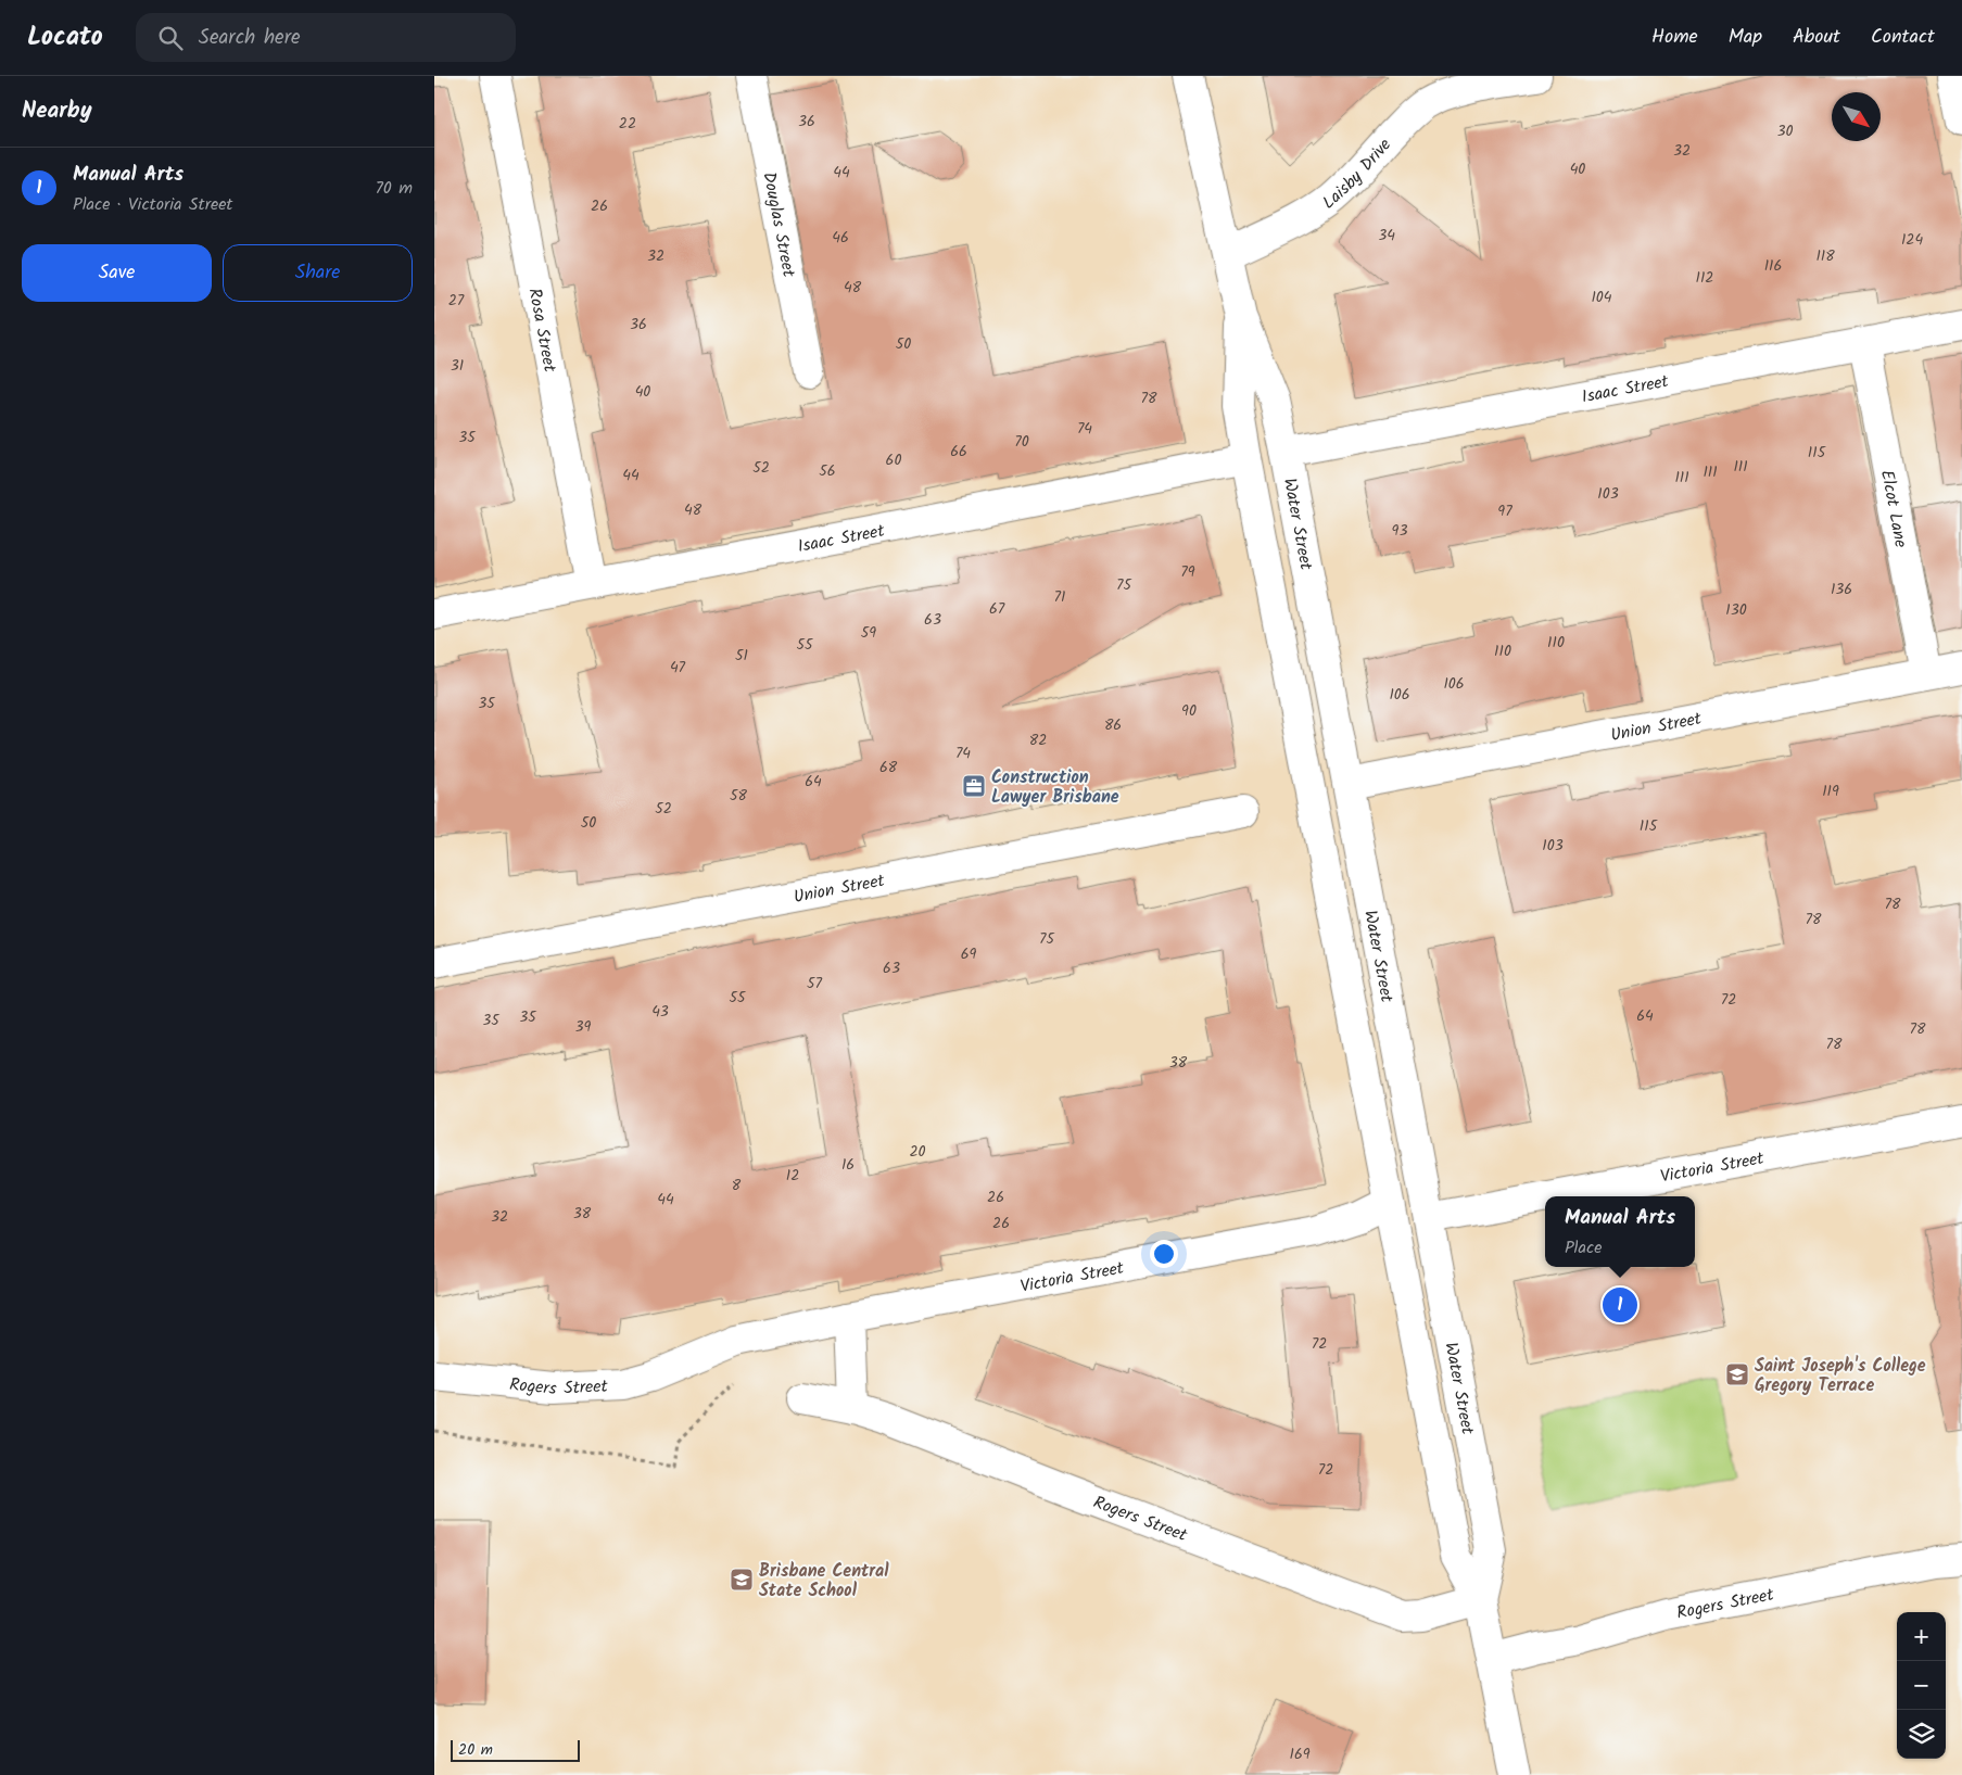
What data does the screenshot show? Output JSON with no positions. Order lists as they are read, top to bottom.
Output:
{
  "streets": {
    "street": [
      "Laisby Drive",
      "Douglas Street",
      "Rosa Street",
      "Isaac Street",
      "Elcot Lane",
      "Water Street",
      "Union Street",
      "Victoria Street",
      "Rogers Street"
    ]
  },
  "crossings": [
    ["Laisby Drive", "Water Street"],
    ["Rosa Street", "Isaac Street"],
    ["Isaac Street", "Elcot Lane"],
    ["Isaac Street", "Water Street"],
    ["Elcot Lane", "Union Street"],
    ["Water Street", "Union Street"],
    ["Water Street", "Victoria Street"],
    ["Water Street", "Rogers Street"],
    ["Victoria Street", "Rogers Street"]
  ],
  "places": {
    "office": ["Construction Lawyer Brisbane"],
    "school or university": ["Saint Joseph's College Gregory Terrace", "Brisbane Central State School"]
  },
  "house_numbers": [
    "36",
    "22",
    "30",
    "32",
    "40",
    "44",
    "26",
    "34",
    "46",
    "124",
    "32",
    "118",
    "116",
    "112",
    "48",
    "104",
    "27",
    "36",
    "50",
    "31",
    "40",
    "78",
    "74",
    "35",
    "70",
    "66",
    "115",
    "60",
    "111",
    "52",
    "56",
    "111",
    "44",
    "111",
    "103",
    "48",
    "97",
    "93",
    "79",
    "75",
    "136",
    "71",
    "67",
    "130",
    "63",
    "59",
    "110",
    "55",
    "110",
    "51",
    "47",
    "106",
    "106",
    "35",
    "90",
    "86",
    "82",
    "74",
    "68",
    "64",
    "119",
    "58",
    "52",
    "50",
    "115",
    "103",
    "78",
    "78",
    "75",
    "69",
    "63",
    "57",
    "55",
    "72",
    "43",
    "64",
    "35",
    "35",
    "39",
    "78",
    "78",
    "38",
    "20",
    "16",
    "12",
    "8",
    "26",
    "44",
    "38",
    "32",
    "26",
    "72",
    "72",
    "169"
  ],
  "scale_bar": "20 m",
  "north": "bottom right",
  "page": {
    "header": "Locato",
    "search": "Search here",
    "nav": [
      "Home",
      "Map",
      "About",
      "Contact"
    ],
    "heading": "Nearby",
    "list": [
      {
        "mark": "1",
        "name": "Manual Arts",
        "note": "Place · Victoria Street",
        "value": "70 m"
      }
    ],
    "buttons": ["Save", "Share"],
    "popup": ["Manual Arts", "Place"],
    "pins": "1",
    "map_buttons": ["+", "−"],
    "scale": "20 m"
  }
}
